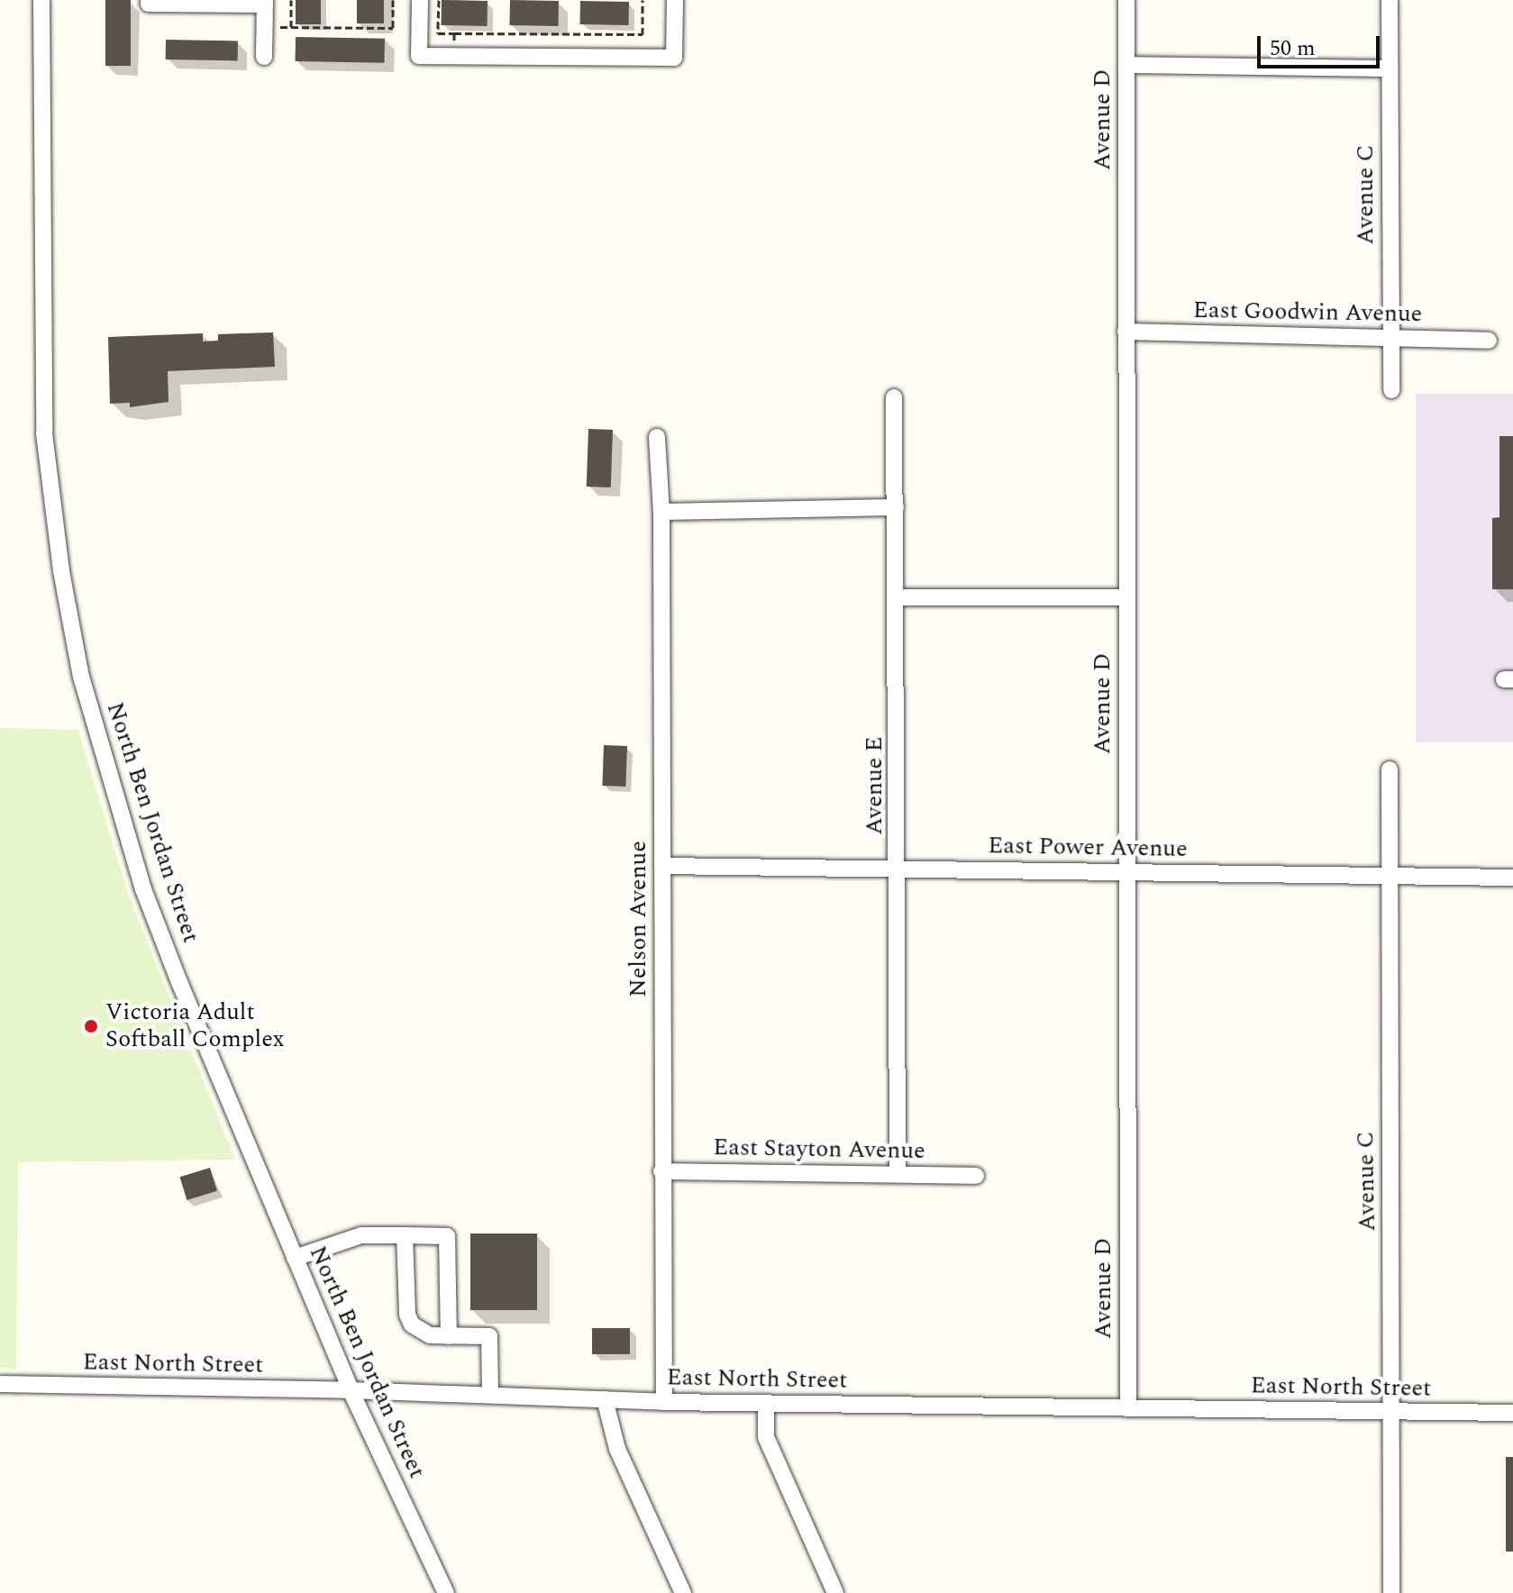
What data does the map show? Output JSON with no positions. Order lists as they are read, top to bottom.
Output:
{
  "streets": {
    "street": [
      "Avenue D",
      "Avenue C",
      "East Goodwin Avenue",
      "Avenue E",
      "North Ben Jordan Street",
      "East Power Avenue",
      "Nelson Avenue",
      "East Stayton Avenue",
      "East North Street"
    ]
  },
  "crossings": [
    ["Avenue D", "East Goodwin Avenue"],
    ["Avenue D", "East Power Avenue"],
    ["Avenue D", "East North Street"],
    ["Avenue C", "East Goodwin Avenue"],
    ["Avenue C", "East Power Avenue"],
    ["Avenue C", "East North Street"],
    ["Avenue E", "East Power Avenue"],
    ["Avenue E", "East Stayton Avenue"],
    ["North Ben Jordan Street", "East North Street"],
    ["East Power Avenue", "Nelson Avenue"],
    ["Nelson Avenue", "East Stayton Avenue"],
    ["Nelson Avenue", "East North Street"]
  ],
  "places": ["Victoria Adult Softball Complex"],
  "scale_bar": "50 m"
}
